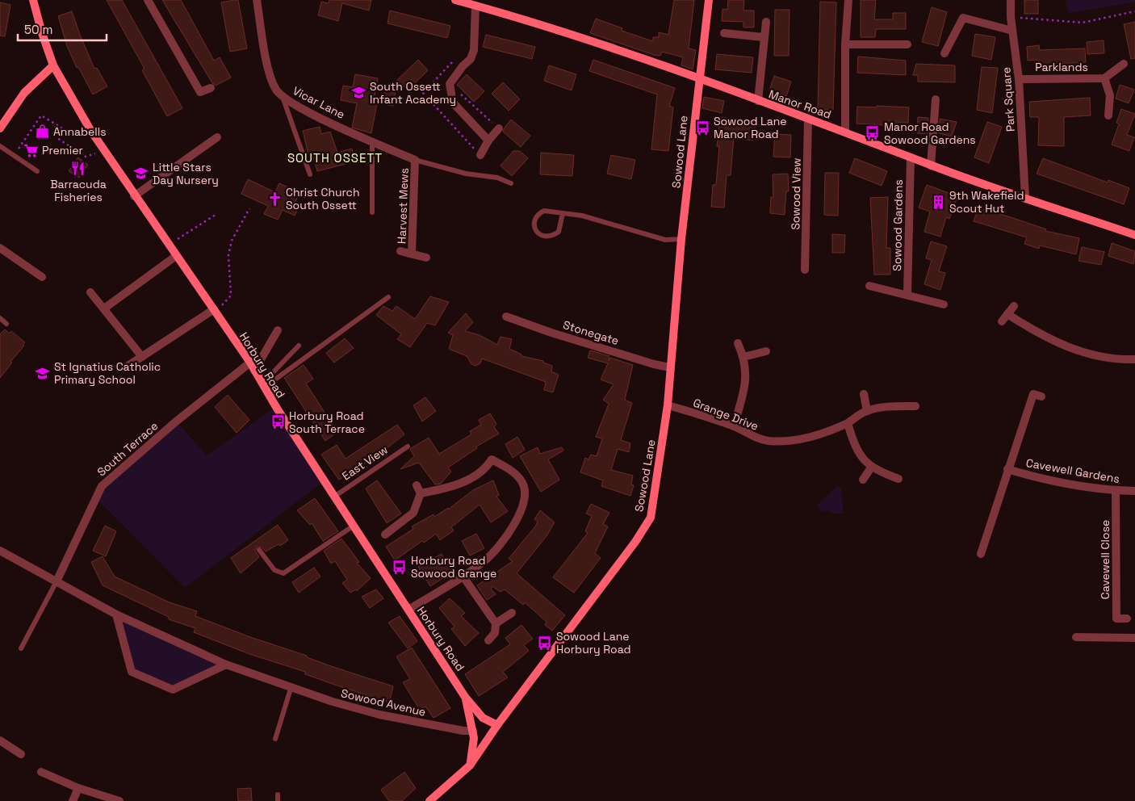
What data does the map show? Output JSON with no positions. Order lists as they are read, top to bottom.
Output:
{
  "streets": {
    "street": [
      "Parklands",
      "Park Square",
      "Vicar Lane",
      "Manor Road",
      "Sowood Lane",
      "Sowood View",
      "Harvest Mews",
      "Sowood Gardens",
      "Stonegate",
      "Horbury Road",
      "Grange Drive",
      "South Terrace",
      "Cavewell Gardens",
      "Cavewell Close",
      "Sowood Avenue"
    ],
    "lane": ["East View"]
  },
  "crossings": [
    ["Parklands", "Park Square"],
    ["Park Square", "Manor Road"],
    ["Vicar Lane", "Harvest Mews"],
    ["Manor Road", "Sowood Lane"],
    ["Manor Road", "Sowood View"],
    ["Manor Road", "Sowood Gardens"],
    ["Sowood Lane", "Stonegate"],
    ["Sowood Lane", "Horbury Road"],
    ["Sowood Lane", "Grange Drive"],
    ["Horbury Road", "South Terrace"],
    ["Horbury Road", "East View"],
    ["Horbury Road", "Sowood Avenue"],
    ["South Terrace", "Sowood Avenue"],
    ["Cavewell Gardens", "Cavewell Close"]
  ],
  "districts": ["SOUTH OSSETT"],
  "places": {
    "school or university": ["South Ossett Infant Academy", "Little Stars Day Nursery", "St Ignatius Catholic Primary School"],
    "bus stop": [
      "Sowood Lane Manor Road",
      "Manor Road Sowood Gardens",
      "Horbury Road South Terrace",
      "Horbury Road Sowood Grange",
      "Sowood Lane Horbury Road"
    ],
    "shop": ["Annabells"],
    "supermarket": ["Premier"],
    "restaurant": ["Barracuda Fisheries"],
    "church": ["Christ Church South Ossett"],
    "building": ["9th Wakefield Scout Hut"]
  },
  "scale_bar": "50 m"
}
